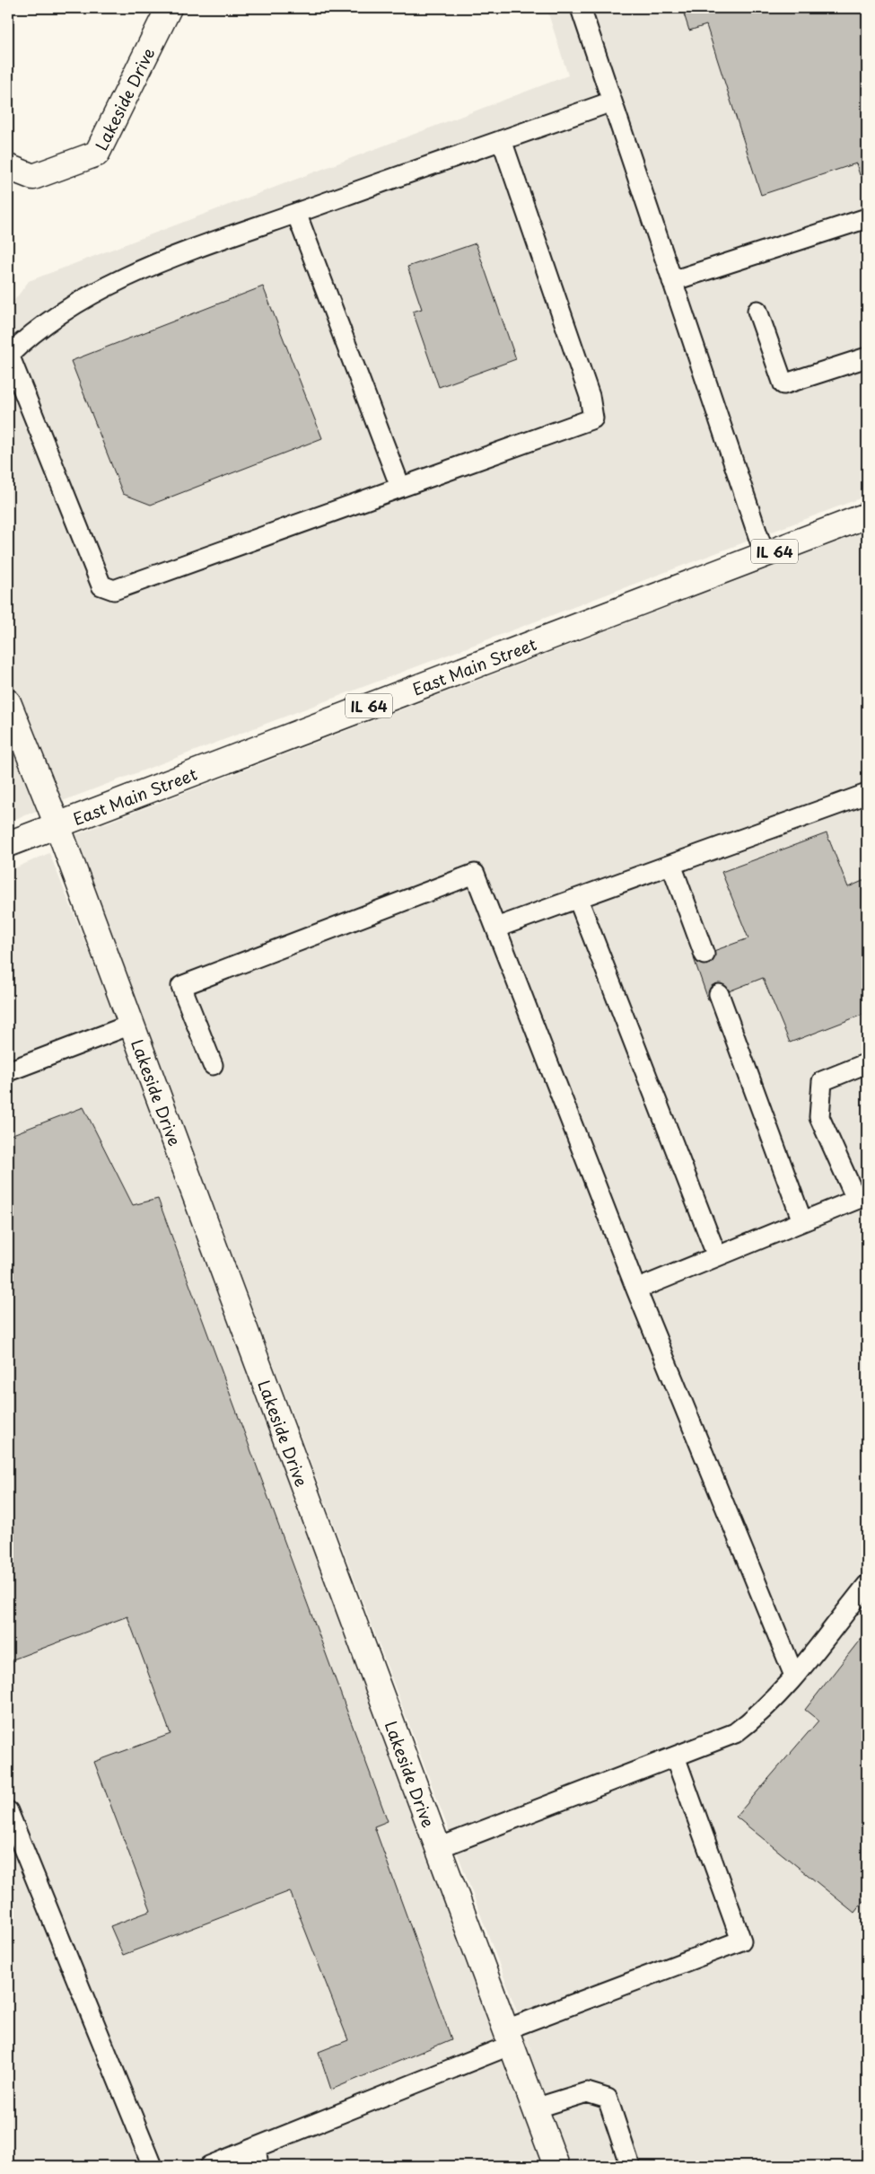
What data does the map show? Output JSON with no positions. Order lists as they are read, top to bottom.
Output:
{
  "streets": {
    "street": ["Lakeside Drive", "IL 64", "East Main Street"]
  },
  "crossings": [
    ["Lakeside Drive", "East Main Street"]
  ]
}
